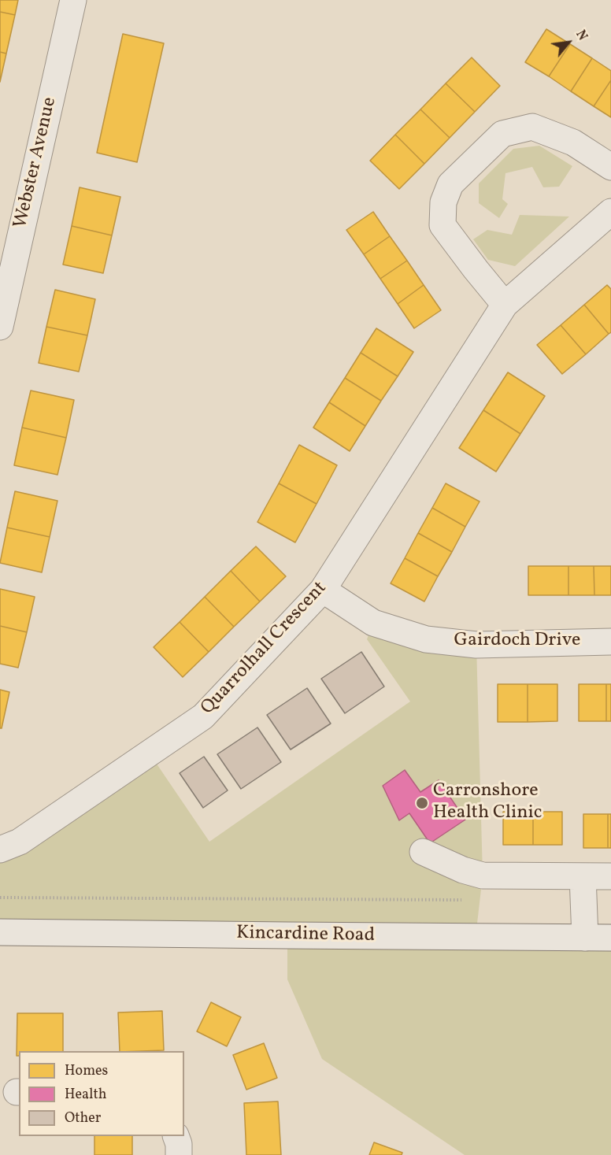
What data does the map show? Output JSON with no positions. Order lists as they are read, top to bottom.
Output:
{
  "streets": {
    "street": [
      "Webster Avenue",
      "Gairdoch Drive",
      "Quarrolhall Crescent",
      "Kincardine Road"
    ]
  },
  "crossings": [
    ["Gairdoch Drive", "Quarrolhall Crescent"]
  ],
  "places": ["Carronshore Health Clinic"],
  "legend": ["Homes", "Health", "Other"],
  "north": "top right"
}
